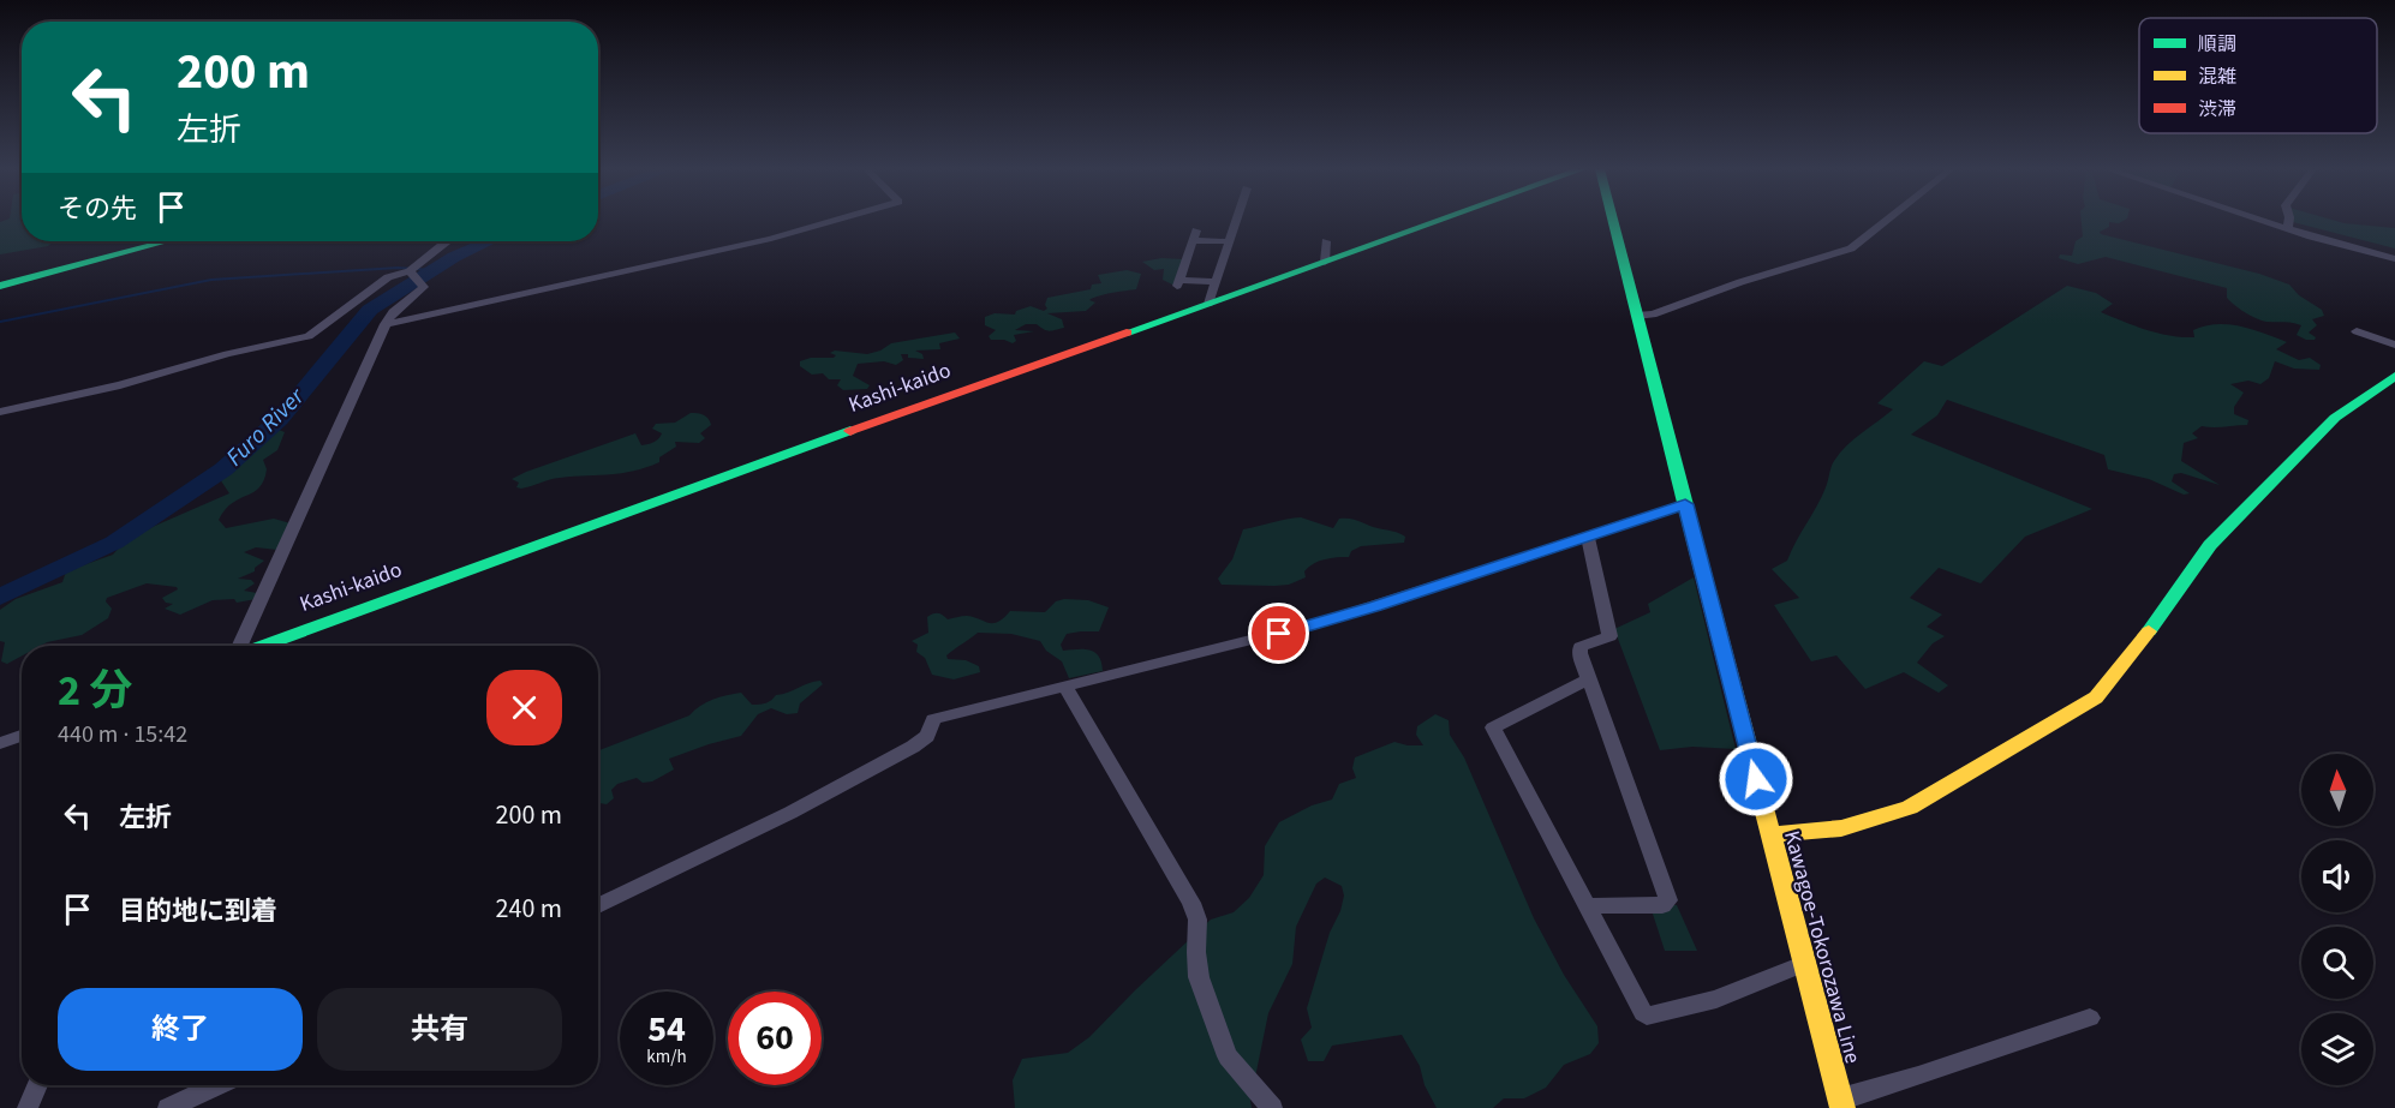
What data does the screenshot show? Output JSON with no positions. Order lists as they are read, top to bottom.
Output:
{
  "streets": {
    "street": ["Kashi-kaido", "Kawagoe-Tokorozawa Line"]
  },
  "water": ["Furo River"],
  "legend": ["順調", "混雑", "渋滞"],
  "north": "top",
  "page": {
    "turn": ["200 m", "左折"],
    "then": "その先",
    "heading": ["2 分", "440 m · 15:42"],
    "list": [
      {
        "name": "左折",
        "value": "200 m"
      },
      {
        "name": "目的地に到着",
        "value": "240 m"
      }
    ],
    "buttons": ["終了", "共有"],
    "speed": "54 km/h",
    "limit": "60"
  }
}
